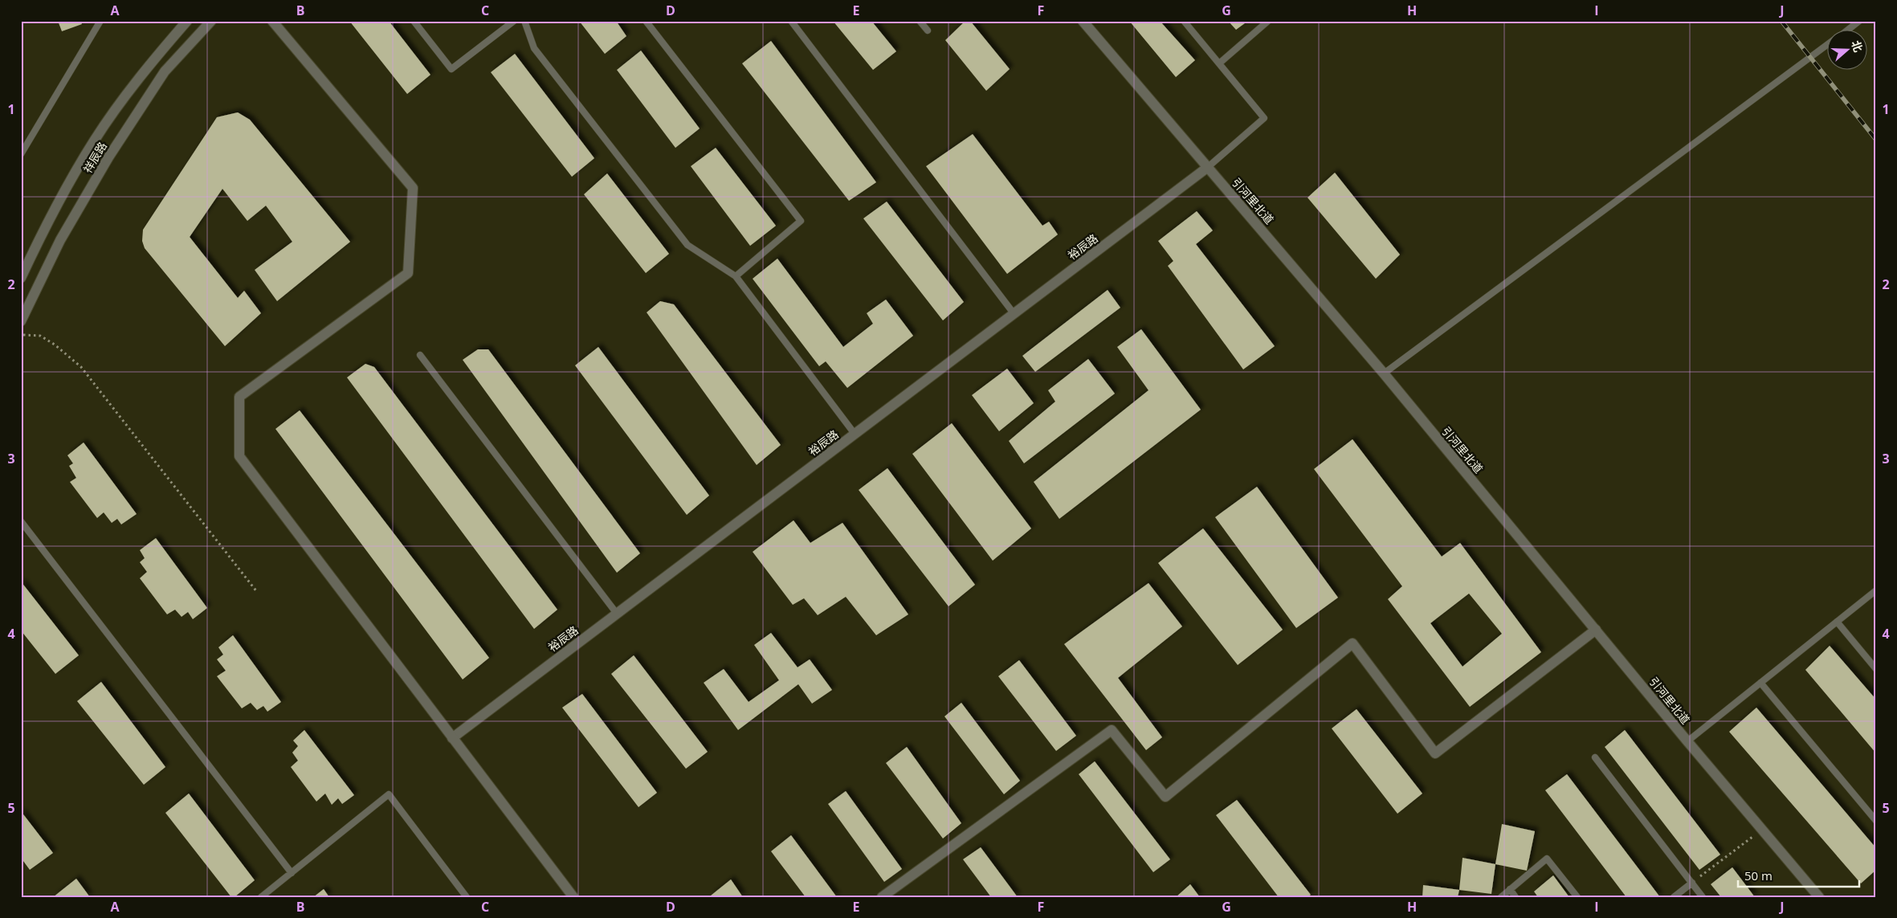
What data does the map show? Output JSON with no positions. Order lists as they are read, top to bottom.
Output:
{
  "streets": {
    "street": ["祥辰路", "引河里北道", "裕辰路"]
  },
  "crossings": [
    ["引河里北道", "裕辰路"]
  ],
  "scale_bar": "50 m",
  "north": "right",
  "grid": {
    "columns": [
      "A",
      "B",
      "C",
      "D",
      "E",
      "F",
      "G",
      "H",
      "I",
      "J"
    ],
    "rows": [
      "1",
      "2",
      "3",
      "4",
      "5"
    ]
  }
}
